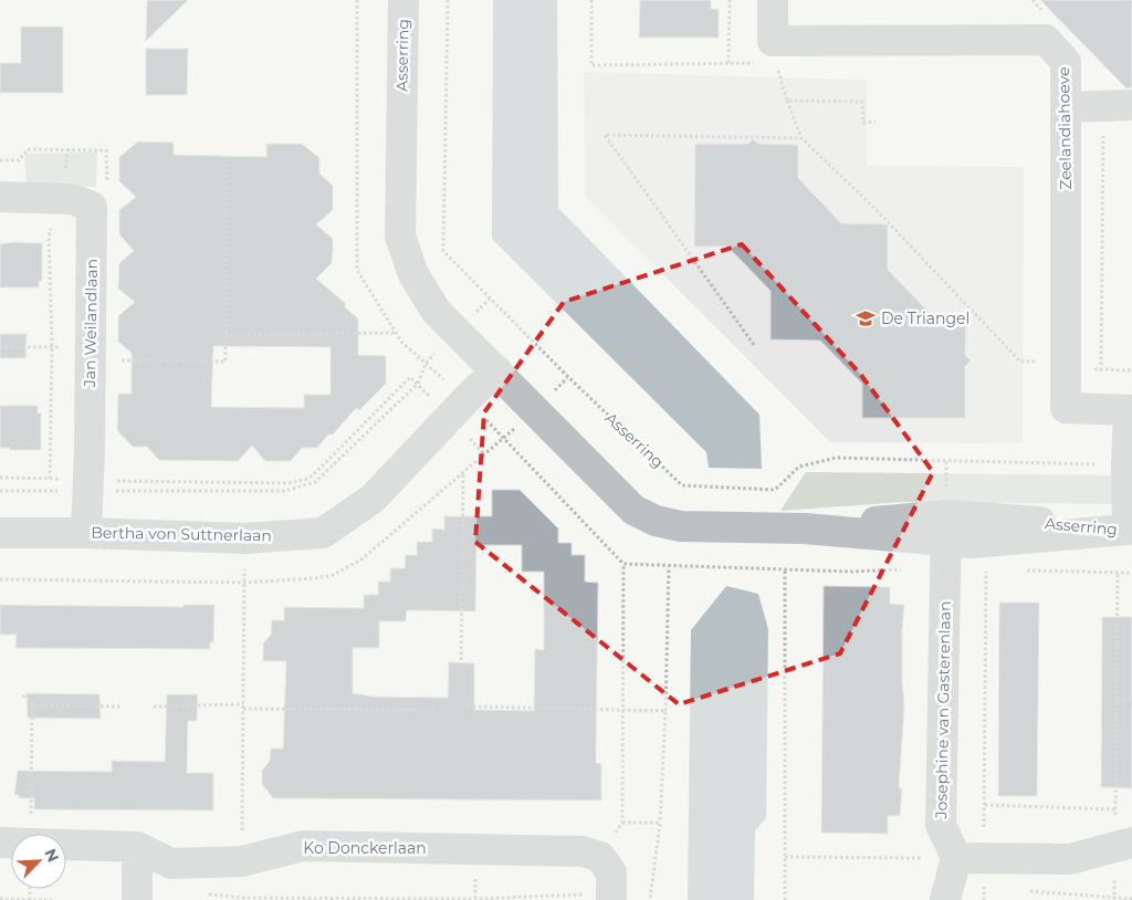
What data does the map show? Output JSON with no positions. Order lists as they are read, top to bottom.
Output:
{
  "streets": {
    "street": [
      "Asserring",
      "Zeelandiahoeve",
      "Jan Weilandlaan",
      "Bertha von Suttnerlaan",
      "Josephine van Gasterenlaan",
      "Ko Donckerlaan"
    ]
  },
  "crossings": [
    ["Asserring", "Zeelandiahoeve"],
    ["Asserring", "Bertha von Suttnerlaan"],
    ["Asserring", "Josephine van Gasterenlaan"],
    ["Jan Weilandlaan", "Bertha von Suttnerlaan"]
  ],
  "places": {
    "school or university": ["De Triangel"]
  },
  "north": "top right"
}
